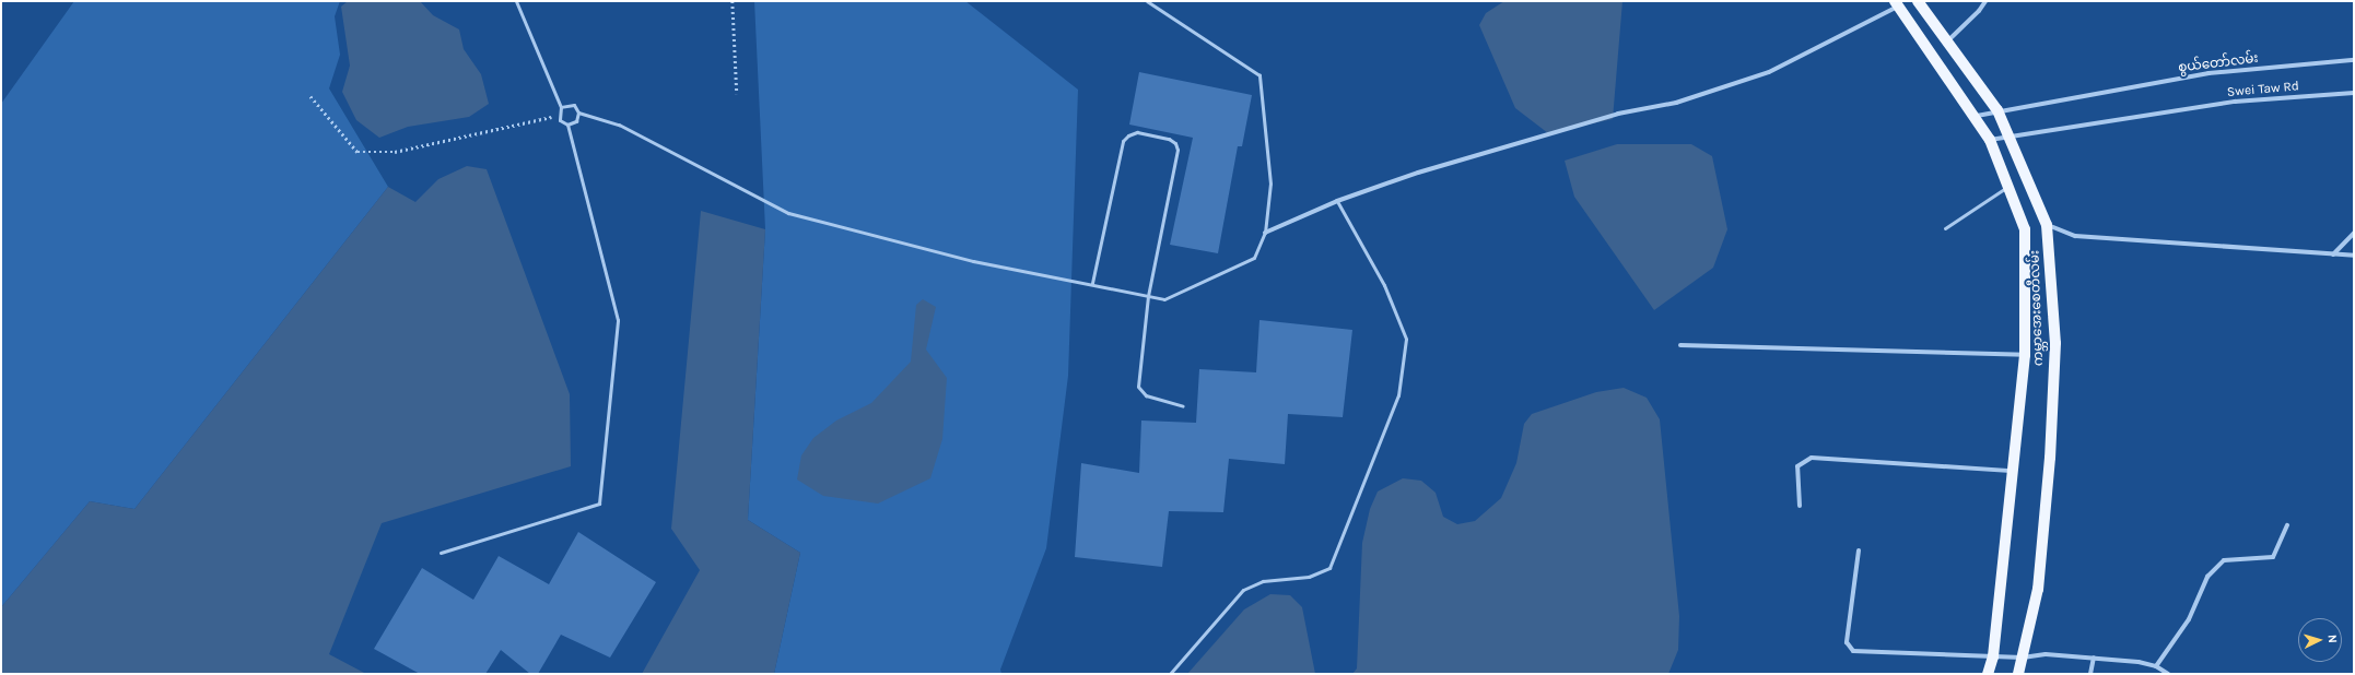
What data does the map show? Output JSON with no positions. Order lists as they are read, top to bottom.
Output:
{
  "streets": {
    "main road": ["ကမ္ဘာအေးစေတီလမ်း"],
    "street": ["စွယ်တော်လမ်း", "Swei Taw Rd"]
  },
  "crossings": [
    ["စွယ်တော်လမ်း", "ကမ္ဘာအေးစေတီလမ်း"],
    ["Swei Taw Rd", "ကမ္ဘာအေးစေတီလမ်း"]
  ],
  "north": "right"
}
